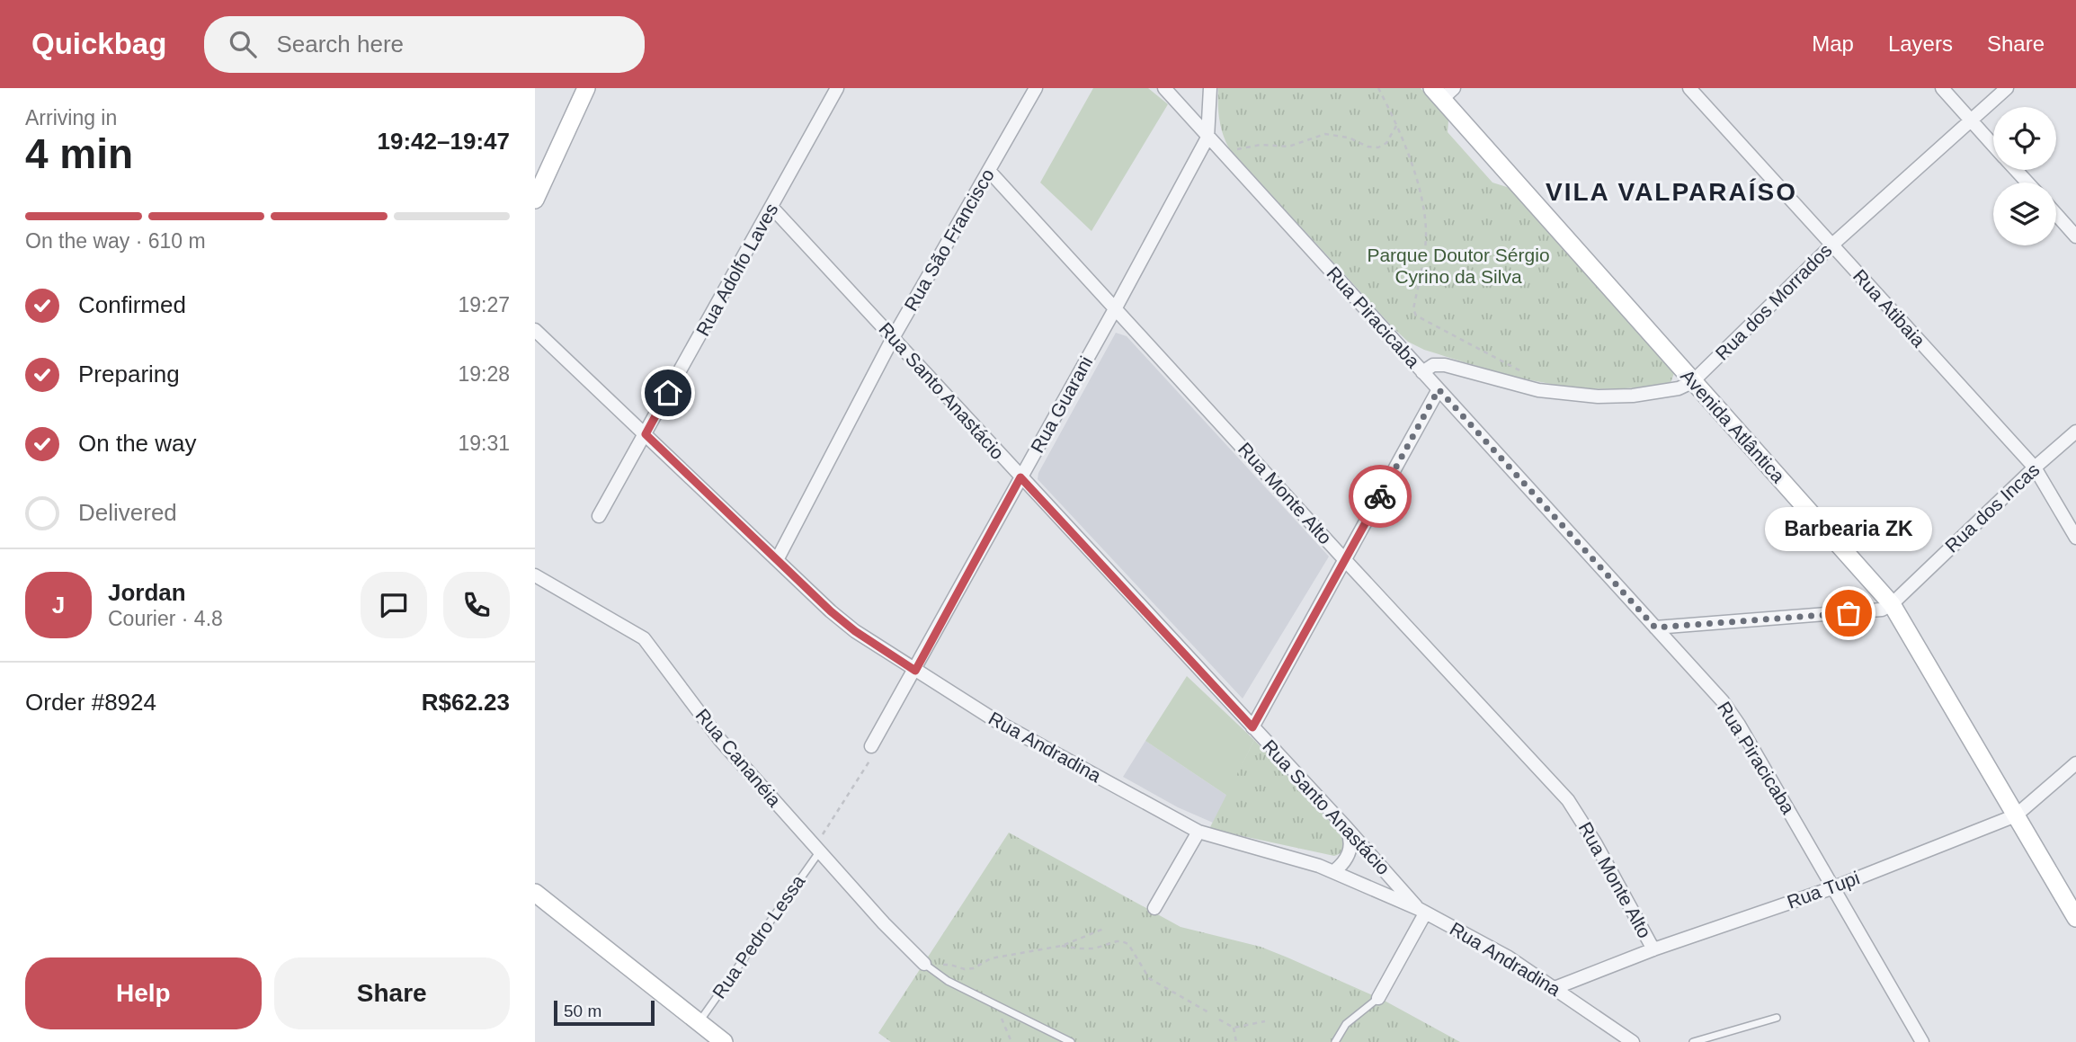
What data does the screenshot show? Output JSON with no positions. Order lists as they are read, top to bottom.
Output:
{
  "streets": {
    "main road": ["Avenida Atlântica"],
    "street": [
      "Rua São Francisco",
      "Rua Adolfo Laves",
      "Rua dos Morrados",
      "Rua Atibaia",
      "Rua Piracicaba",
      "Rua Santo Anastácio",
      "Rua Guarani",
      "Rua Monte Alto",
      "Rua dos Incas",
      "Rua Andradina",
      "Rua Cananéia",
      "Rua Tupi"
    ],
    "lane": ["Rua Pedro Lessa"]
  },
  "crossings": [
    ["Rua São Francisco", "Rua Santo Anastácio"],
    ["Rua São Francisco", "Rua Monte Alto"],
    ["Rua São Francisco", "Rua Andradina"],
    ["Rua Adolfo Laves", "Rua Santo Anastácio"],
    ["Rua Adolfo Laves", "Rua Andradina"],
    ["Rua dos Morrados", "Rua Atibaia"],
    ["Rua dos Morrados", "Rua Piracicaba"],
    ["Rua dos Morrados", "Avenida Atlântica"],
    ["Rua Atibaia", "Rua dos Incas"],
    ["Rua Piracicaba", "Rua Guarani"],
    ["Rua Piracicaba", "Rua dos Incas"],
    ["Rua Piracicaba", "Rua Tupi"],
    ["Rua Santo Anastácio", "Rua Guarani"],
    ["Rua Santo Anastácio", "Rua Andradina"],
    ["Rua Guarani", "Rua Monte Alto"],
    ["Rua Guarani", "Rua Andradina"],
    ["Avenida Atlântica", "Rua dos Incas"],
    ["Avenida Atlântica", "Rua Tupi"],
    ["Rua Monte Alto", "Rua Tupi"],
    ["Rua Andradina", "Rua Tupi"],
    ["Rua Cananéia", "Rua Pedro Lessa"]
  ],
  "districts": ["VILA VALPARAÍSO"],
  "parks": ["Parque Doutor Sérgio Cyrino da Silva"],
  "places": ["Barbearia ZK"],
  "scale_bar": "50 m",
  "page": {
    "header": "Quickbag",
    "search": "Search here",
    "nav": ["Map", "Layers", "Share"],
    "heading": ["4 min", "Arriving in", "19:42–19:47"],
    "panel": [
      "Jordan",
      "Courier · 4.8",
      "Order #8924",
      "R$62.23"
    ],
    "bar": "On the way · 610 m",
    "list": [
      ["Confirmed", "19:27"],
      ["Preparing", "19:28"],
      ["On the way", "19:31"],
      "Delivered"
    ],
    "bubble": "Barbearia ZK",
    "round": "J",
    "buttons": ["Help", "Share"],
    "scale": "50 m"
  }
}
